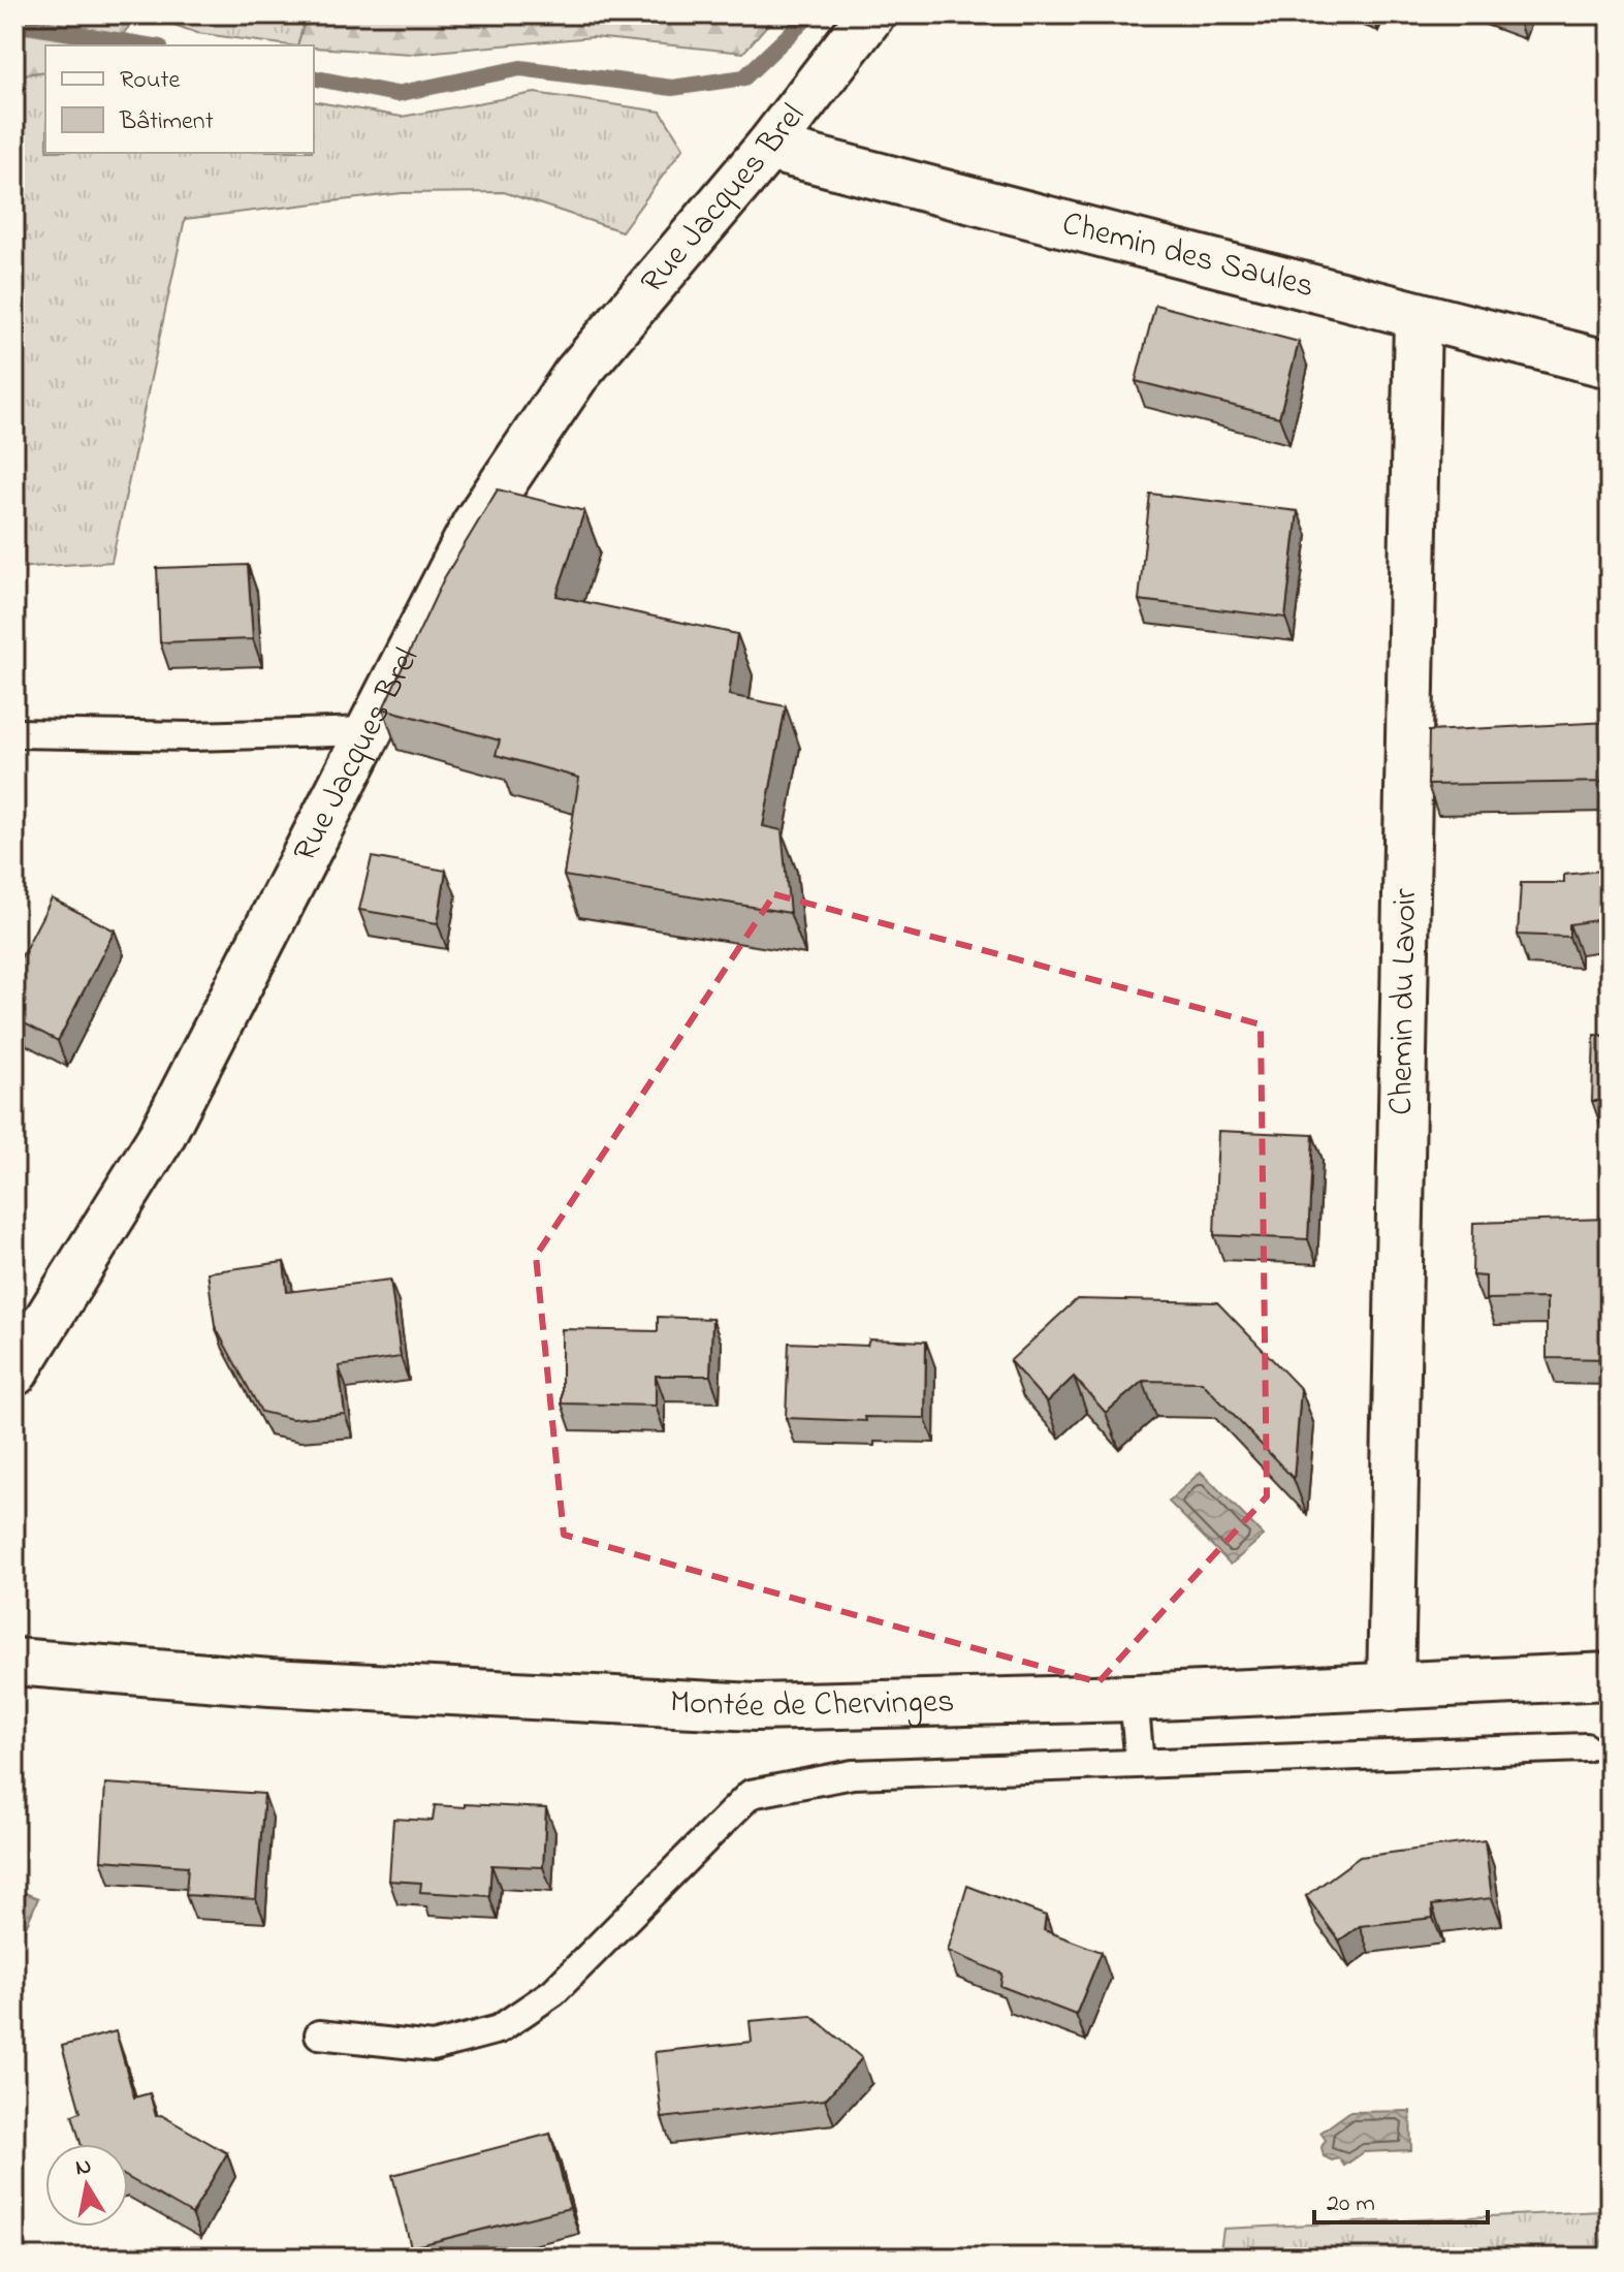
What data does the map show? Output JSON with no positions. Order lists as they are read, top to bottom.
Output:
{
  "streets": {
    "street": [
      "Rue Jacques Brel",
      "Chemin des Saules",
      "Chemin du Lavoir",
      "Montée de Chervinges"
    ]
  },
  "crossings": [
    ["Rue Jacques Brel", "Chemin des Saules"],
    ["Chemin des Saules", "Chemin du Lavoir"],
    ["Chemin du Lavoir", "Montée de Chervinges"]
  ],
  "legend": ["Route", "Bâtiment"],
  "scale_bar": "20 m",
  "north": "top"
}
